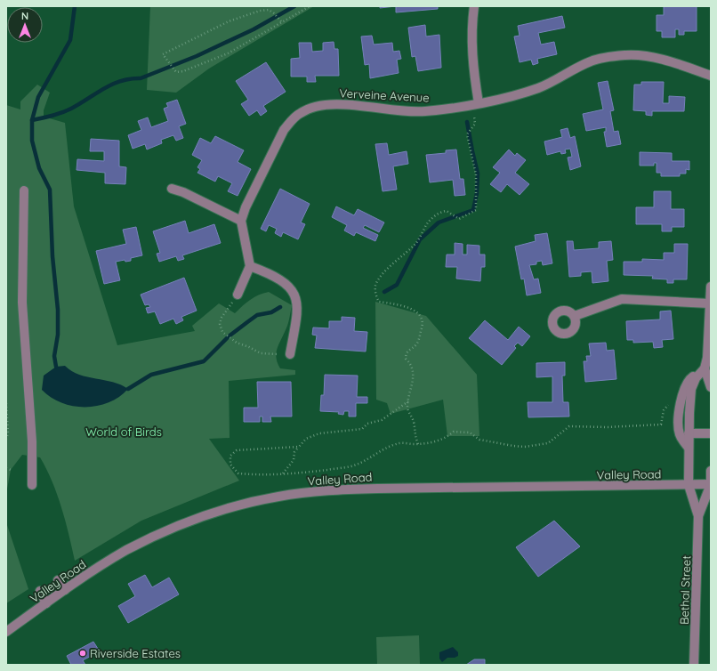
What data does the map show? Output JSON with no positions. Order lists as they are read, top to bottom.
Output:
{
  "streets": {
    "street": ["Verveine Avenue", "Valley Road", "Bethal Street"]
  },
  "crossings": [
    ["Valley Road", "Bethal Street"]
  ],
  "parks": ["World of Birds"],
  "places": ["Riverside Estates"],
  "north": "top"
}
